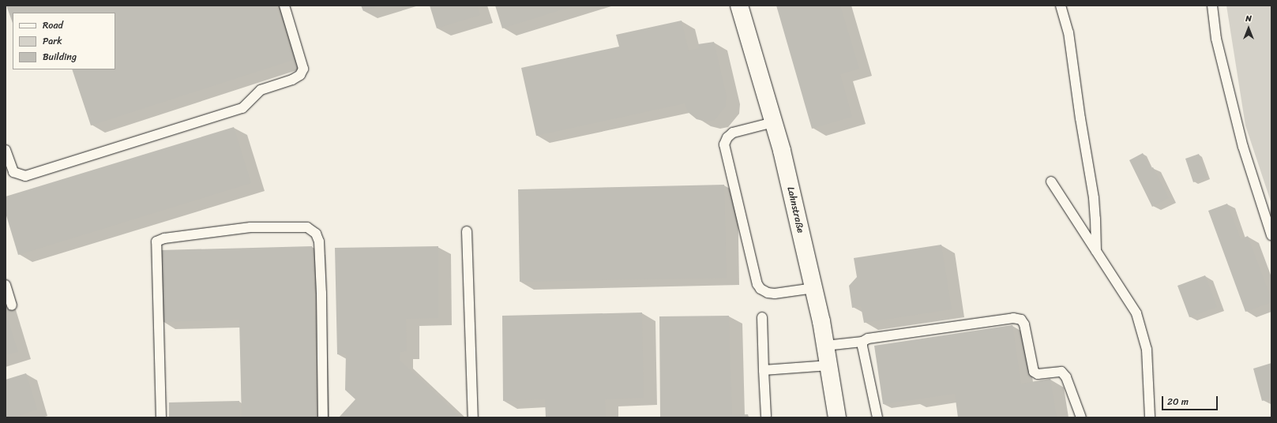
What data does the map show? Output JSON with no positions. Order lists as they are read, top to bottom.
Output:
{
  "streets": {
    "street": ["Lahnstraße"]
  },
  "legend": ["Road", "Park", "Building"],
  "scale_bar": "20 m",
  "north": "top"
}
